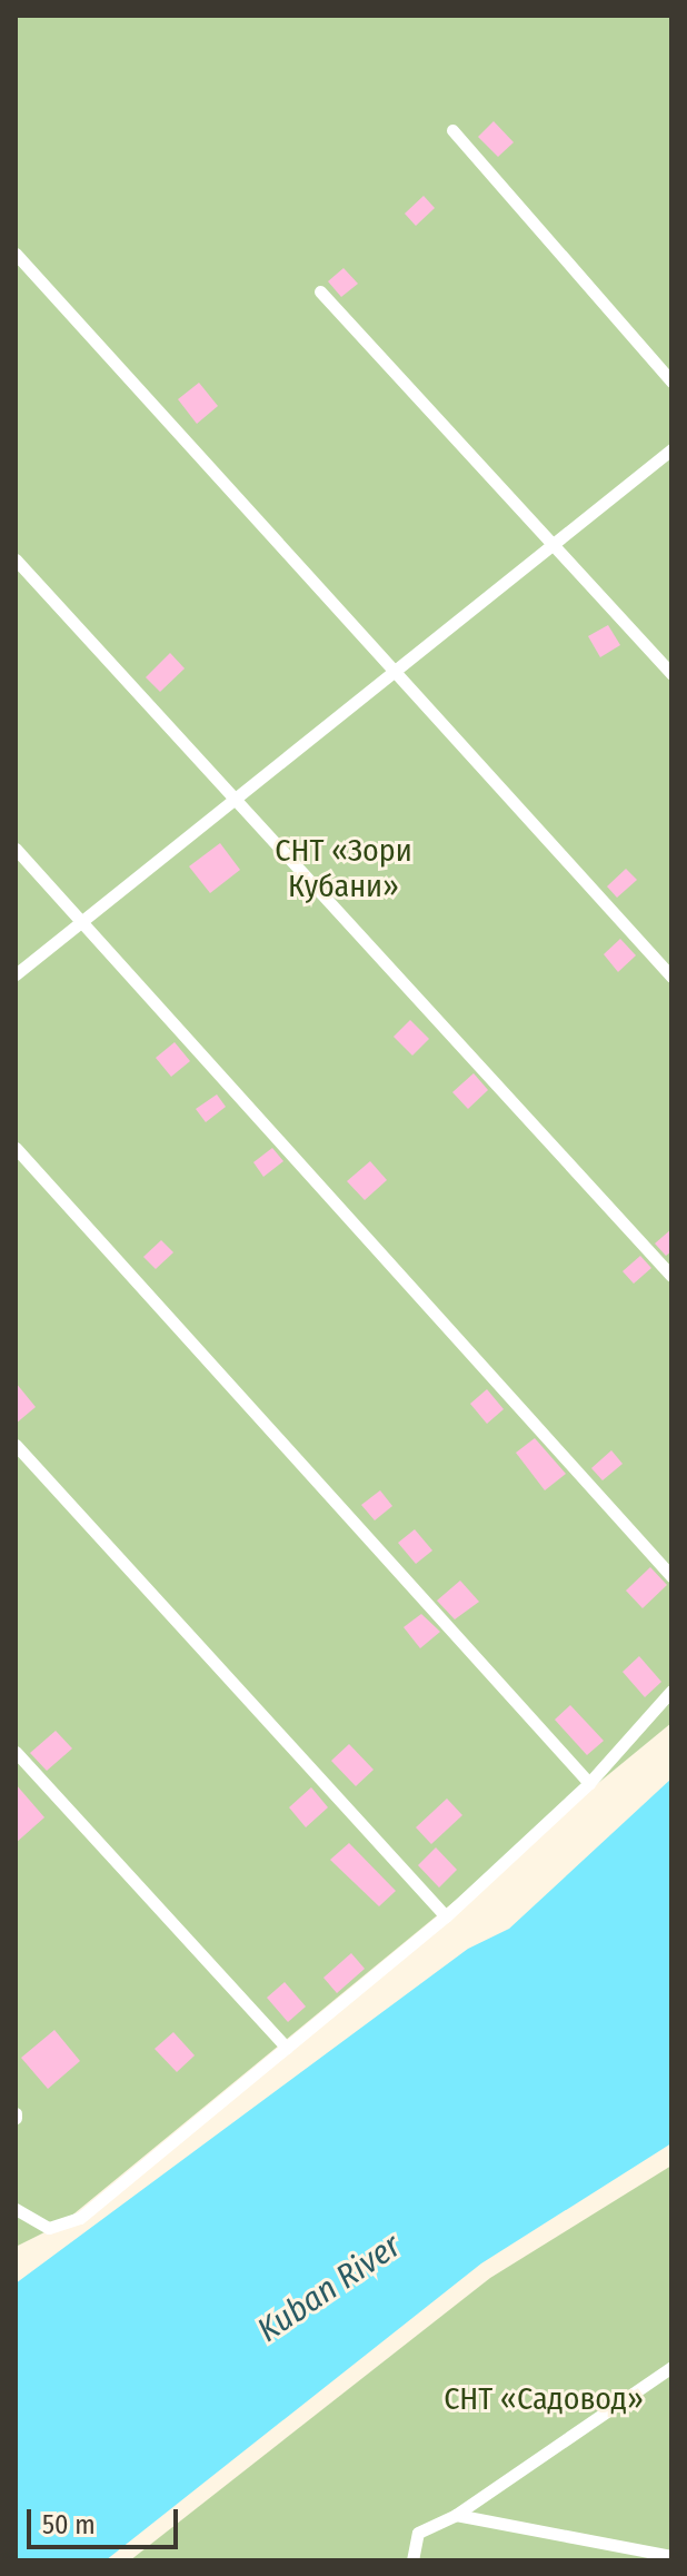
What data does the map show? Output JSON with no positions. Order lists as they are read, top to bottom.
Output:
{
  "water": ["Kuban River"],
  "parks": ["СНТ «Зори Кубани»", "СНТ «Садовод»"],
  "scale_bar": "50 m"
}
